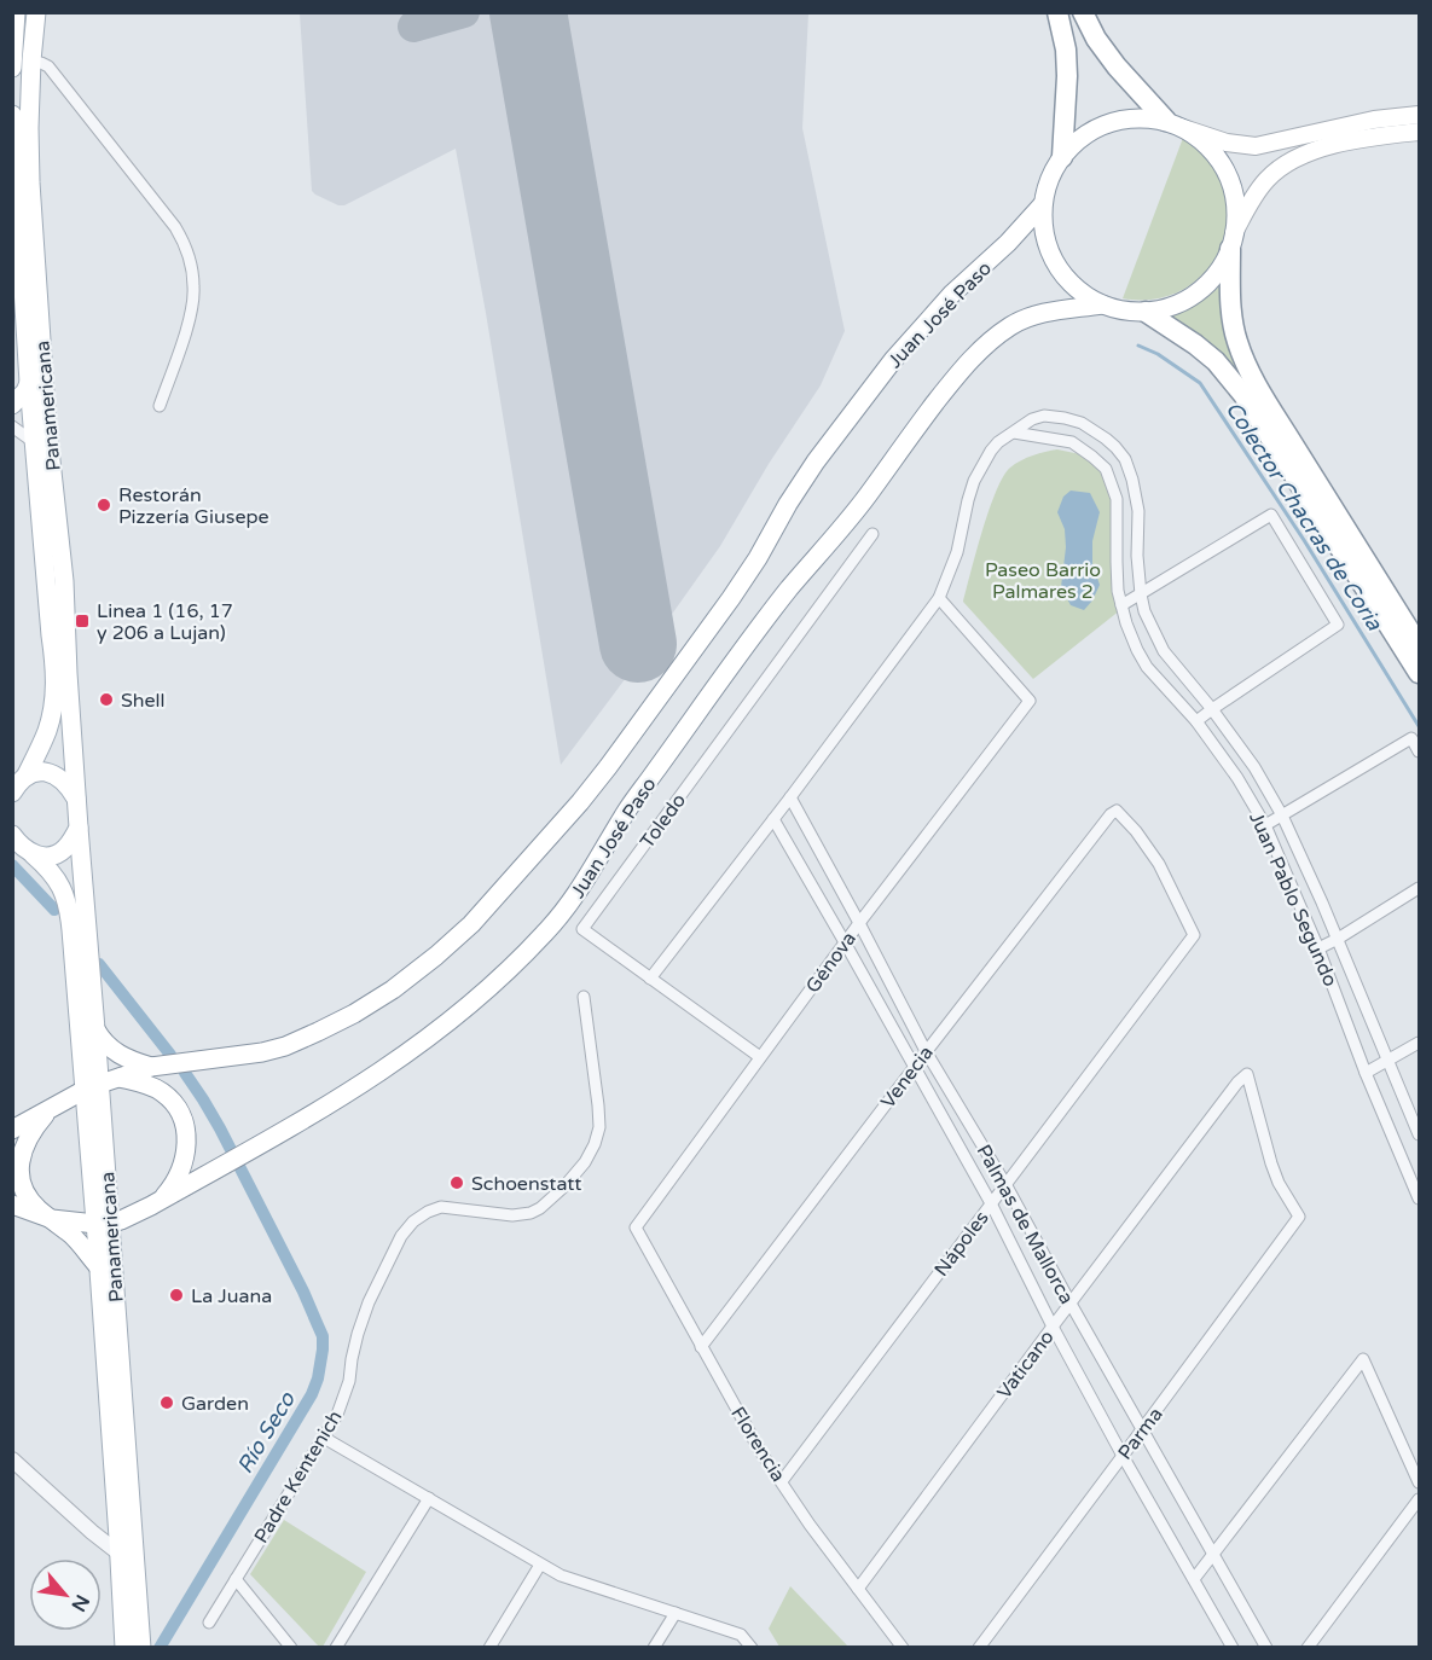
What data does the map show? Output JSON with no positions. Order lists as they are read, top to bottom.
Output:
{
  "streets": {
    "main road": ["Juan José Paso", "Panamericana"],
    "street": [
      "Toledo",
      "Juan Pablo Segundo",
      "Génova",
      "Venecia",
      "Palmas de Mallorca",
      "Nápoles",
      "Vaticano",
      "Parma",
      "Florencia",
      "Padre Kentenich"
    ]
  },
  "crossings": [
    ["Juan José Paso", "Panamericana"],
    ["Toledo", "Génova"],
    ["Juan Pablo Segundo", "Génova"],
    ["Génova", "Palmas de Mallorca"],
    ["Génova", "Florencia"],
    ["Venecia", "Palmas de Mallorca"],
    ["Venecia", "Nápoles"],
    ["Venecia", "Florencia"],
    ["Palmas de Mallorca", "Nápoles"],
    ["Palmas de Mallorca", "Vaticano"],
    ["Palmas de Mallorca", "Parma"],
    ["Nápoles", "Florencia"],
    ["Vaticano", "Parma"],
    ["Vaticano", "Florencia"]
  ],
  "water": ["Colector Chacras de Coria", "Río Seco"],
  "parks": ["Paseo Barrio Palmares 2"],
  "places": {
    "other": [
      "Restorán Pizzería Giusepe",
      "Shell",
      "Schoenstatt",
      "La Juana",
      "Garden"
    ],
    "transit": ["Linea 1 (16, 17 y 206 a Lujan)"]
  },
  "north": "bottom right"
}
